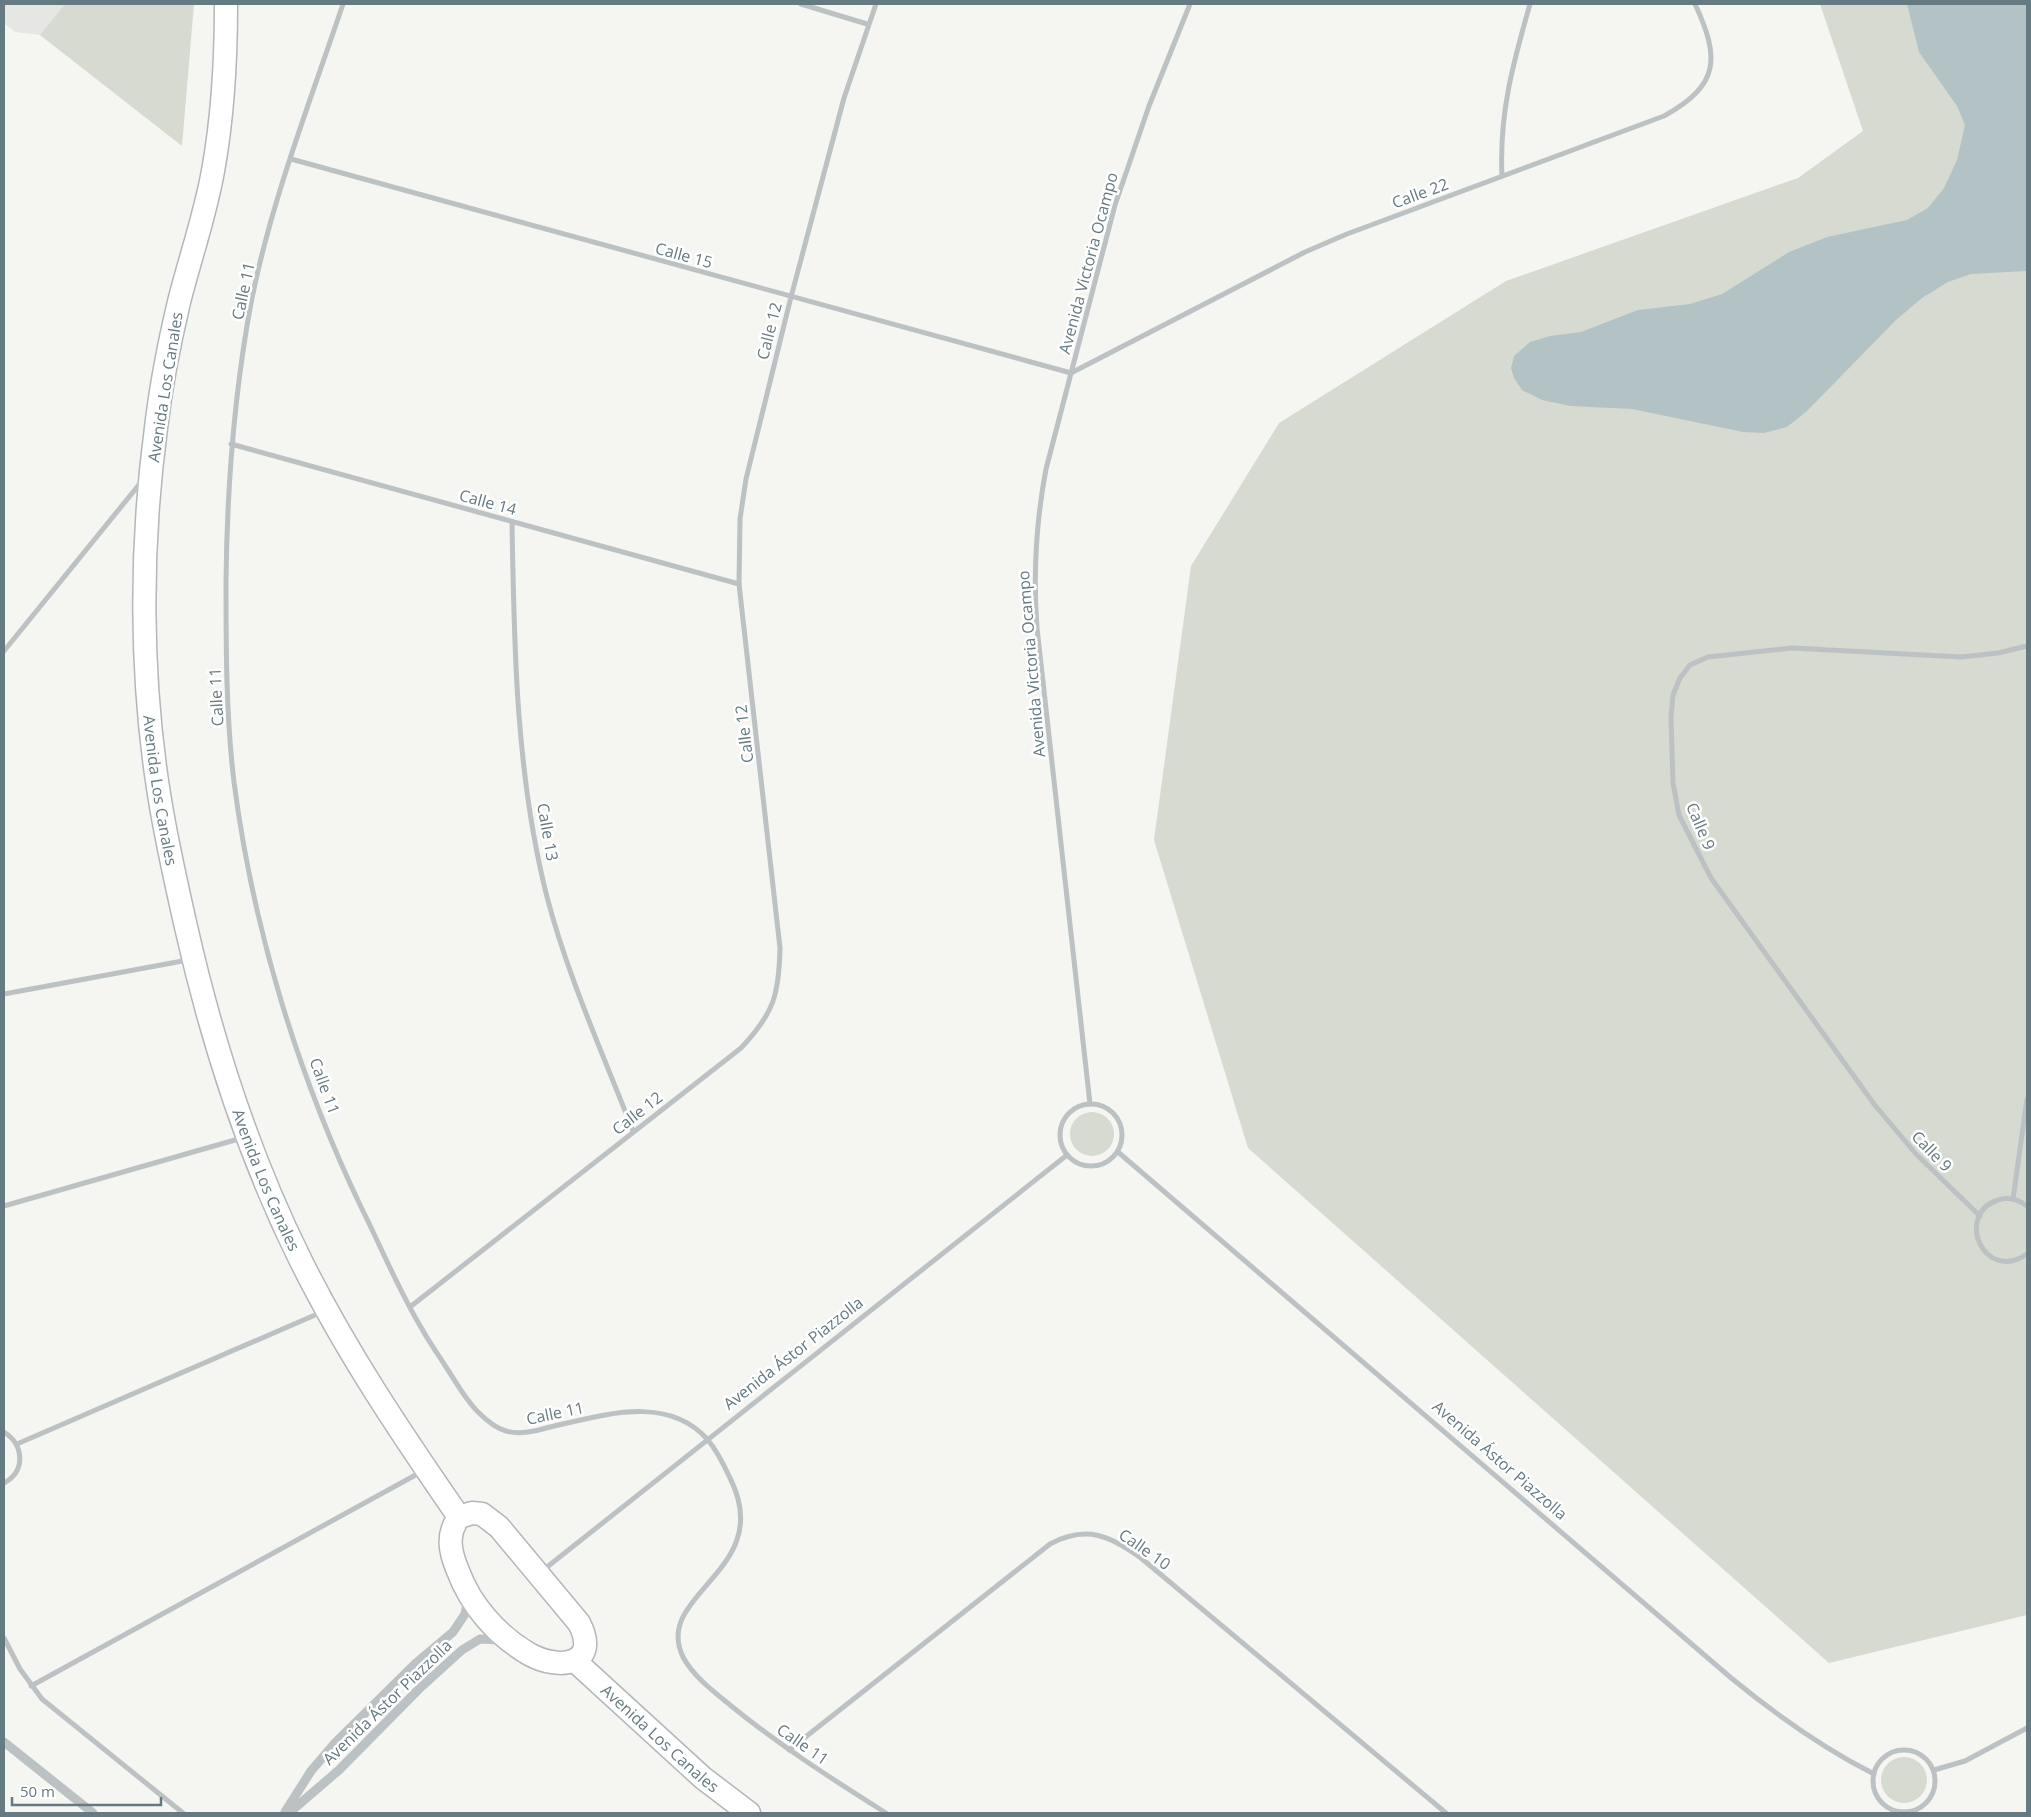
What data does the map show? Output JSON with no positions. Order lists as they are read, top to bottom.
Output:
{
  "streets": {
    "main road": ["Avenida Los Canales"],
    "street": [
      "Calle 22",
      "Calle 15",
      "Avenida Victoria Ocampo",
      "Calle 11",
      "Calle 12",
      "Calle 14",
      "Calle 9",
      "Calle 13",
      "Avenida Ástor Piazzolla",
      "Calle 10"
    ]
  },
  "crossings": [
    ["Calle 22", "Calle 15"],
    ["Calle 22", "Avenida Victoria Ocampo"],
    ["Calle 15", "Avenida Victoria Ocampo"],
    ["Calle 15", "Calle 11"],
    ["Calle 15", "Calle 12"],
    ["Avenida Victoria Ocampo", "Avenida Ástor Piazzolla"],
    ["Calle 11", "Calle 12"],
    ["Calle 11", "Calle 14"],
    ["Calle 11", "Avenida Ástor Piazzolla"],
    ["Calle 11", "Calle 10"],
    ["Calle 12", "Calle 14"],
    ["Calle 12", "Calle 13"],
    ["Calle 14", "Calle 13"]
  ],
  "scale_bar": "50 m"
}
